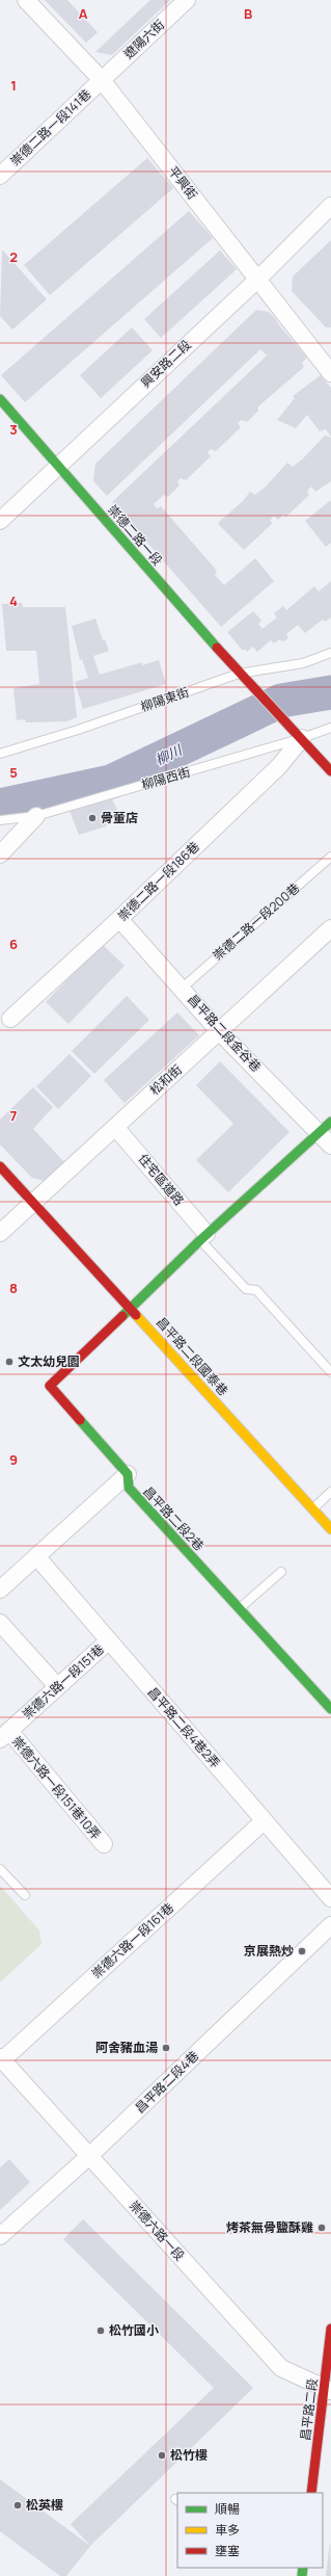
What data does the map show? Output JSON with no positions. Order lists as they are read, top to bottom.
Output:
{
  "streets": {
    "street": [
      "遼陽六街",
      "崇德二路一段141巷",
      "平興街",
      "興安路二段",
      "崇德二路一段",
      "崇德二路一段186巷",
      "昌平路二段金谷巷",
      "松和街",
      "住宅區道路",
      "昌平路二段國泰巷",
      "昌平路二段2巷",
      "崇德六路一段151巷",
      "昌平路二段4巷2弄",
      "崇德六路一段151巷10弄",
      "崇德六路一段161巷",
      "昌平路二段4巷",
      "崇德六路一段",
      "昌平路二段"
    ],
    "lane": ["柳陽東街", "柳陽西街", "崇德二路一段200巷"]
  },
  "crossings": [
    ["遼陽六街", "崇德二路一段141巷"],
    ["遼陽六街", "平興街"],
    ["崇德二路一段141巷", "平興街"],
    ["平興街", "興安路二段"],
    ["興安路二段", "崇德二路一段"],
    ["崇德二路一段", "柳陽東街"],
    ["崇德二路一段", "柳陽西街"],
    ["崇德二路一段", "崇德二路一段186巷"],
    ["柳陽西街", "崇德二路一段186巷"],
    ["崇德二路一段186巷", "昌平路二段金谷巷"],
    ["崇德二路一段200巷", "昌平路二段金谷巷"],
    ["昌平路二段金谷巷", "松和街"],
    ["松和街", "住宅區道路"],
    ["松和街", "昌平路二段國泰巷"],
    ["昌平路二段國泰巷", "昌平路二段2巷"],
    ["崇德六路一段151巷", "昌平路二段4巷2弄"],
    ["崇德六路一段151巷", "崇德六路一段151巷10弄"],
    ["昌平路二段4巷2弄", "崇德六路一段161巷"],
    ["崇德六路一段161巷", "崇德六路一段"],
    ["昌平路二段4巷", "崇德六路一段"],
    ["崇德六路一段", "昌平路二段"]
  ],
  "water": ["柳川"],
  "places": [
    "骨董店",
    "文太幼兒園",
    "京展熱炒",
    "阿舍豬血湯",
    "烤茶無骨鹽酥雞",
    "松竹國小",
    "松竹樓",
    "松英樓"
  ],
  "legend": ["順暢", "車多", "壅塞"],
  "grid": {
    "columns": ["A", "B"],
    "rows": [
      "1",
      "2",
      "3",
      "4",
      "5",
      "6",
      "7",
      "8",
      "9"
    ]
  }
}
